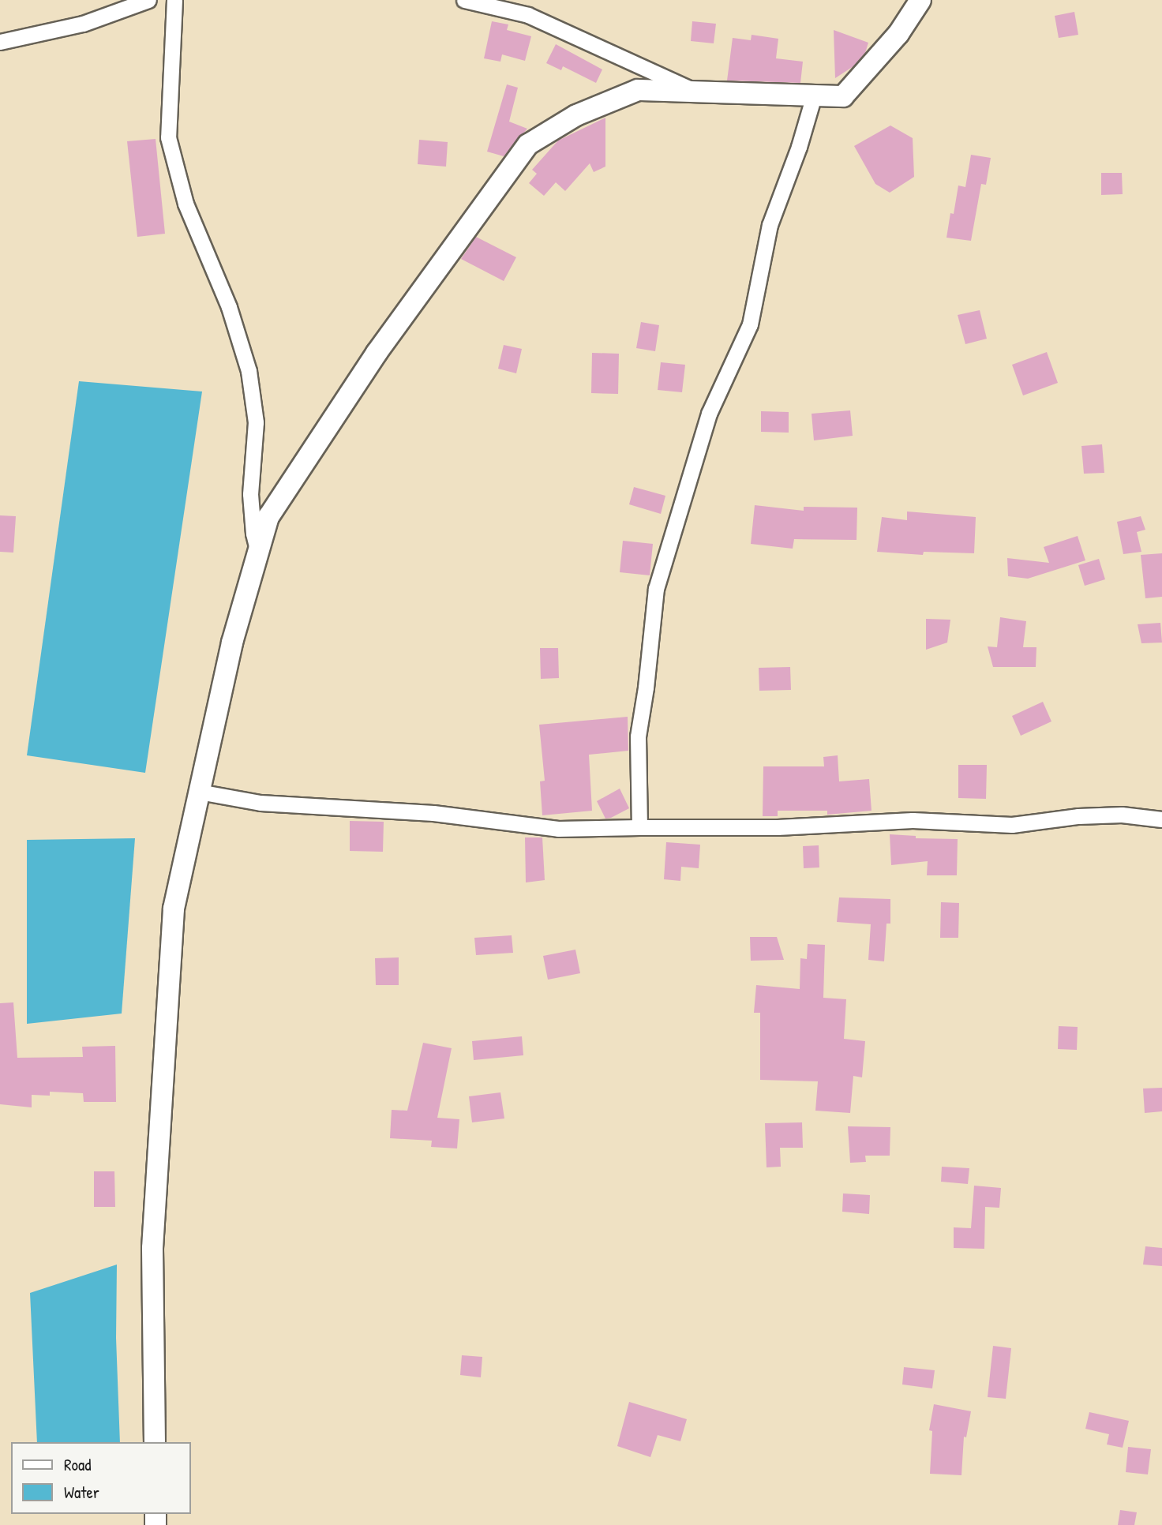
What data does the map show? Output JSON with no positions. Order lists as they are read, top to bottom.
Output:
{
  "legend": ["Road", "Water"]
}
